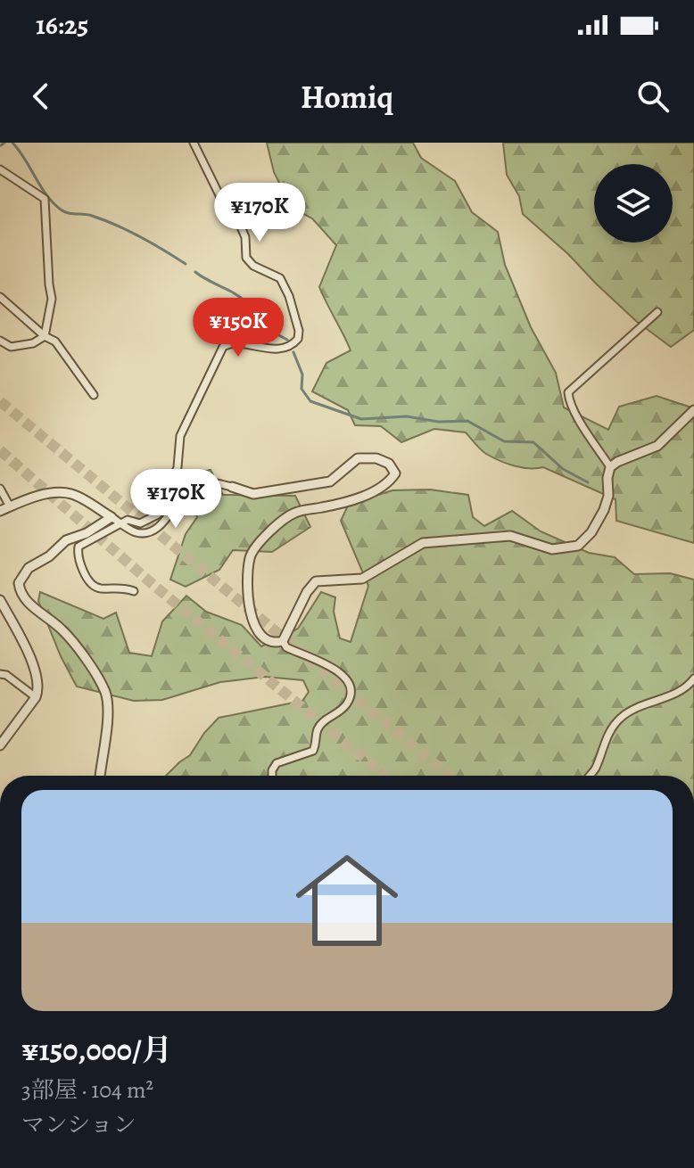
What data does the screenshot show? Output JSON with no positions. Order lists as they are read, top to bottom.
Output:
{
  "page": {
    "status": "16:25",
    "header": "Homiq",
    "price": ["¥170K", "¥150K", "¥170K"],
    "list": [
      {
        "name": "¥150,000/月",
        "note": "3部屋 · 104 m² · マンション"
      }
    ]
  }
}
